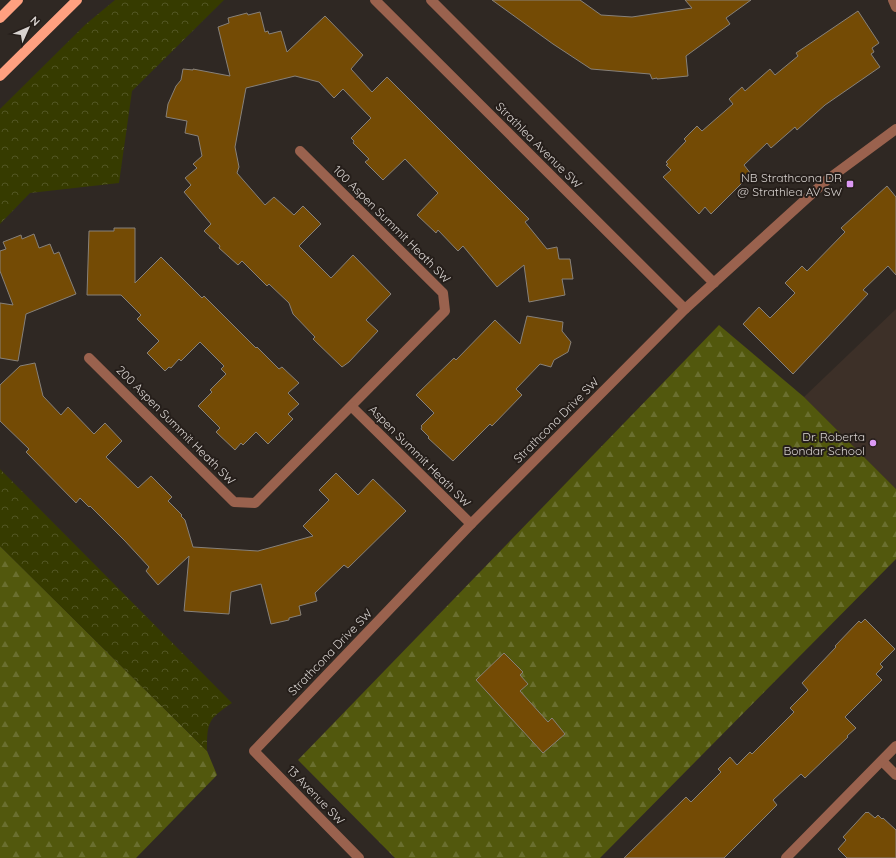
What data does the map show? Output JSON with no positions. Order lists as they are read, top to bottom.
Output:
{
  "streets": {
    "street": [
      "Strathlea Avenue SW",
      "100 Aspen Summit Heath SW",
      "Strathcona Drive SW",
      "200 Aspen Summit Heath SW",
      "Aspen Summit Heath SW",
      "13 Avenue SW"
    ]
  },
  "crossings": [
    ["Strathlea Avenue SW", "Strathcona Drive SW"],
    ["100 Aspen Summit Heath SW", "200 Aspen Summit Heath SW"],
    ["100 Aspen Summit Heath SW", "Aspen Summit Heath SW"],
    ["Strathcona Drive SW", "Aspen Summit Heath SW"],
    ["Strathcona Drive SW", "13 Avenue SW"],
    ["200 Aspen Summit Heath SW", "Aspen Summit Heath SW"]
  ],
  "places": {
    "transit": ["NB Strathcona DR @ Strathlea AV SW"],
    "other": ["Dr. Roberta Bondar School"]
  },
  "north": "top right"
}
